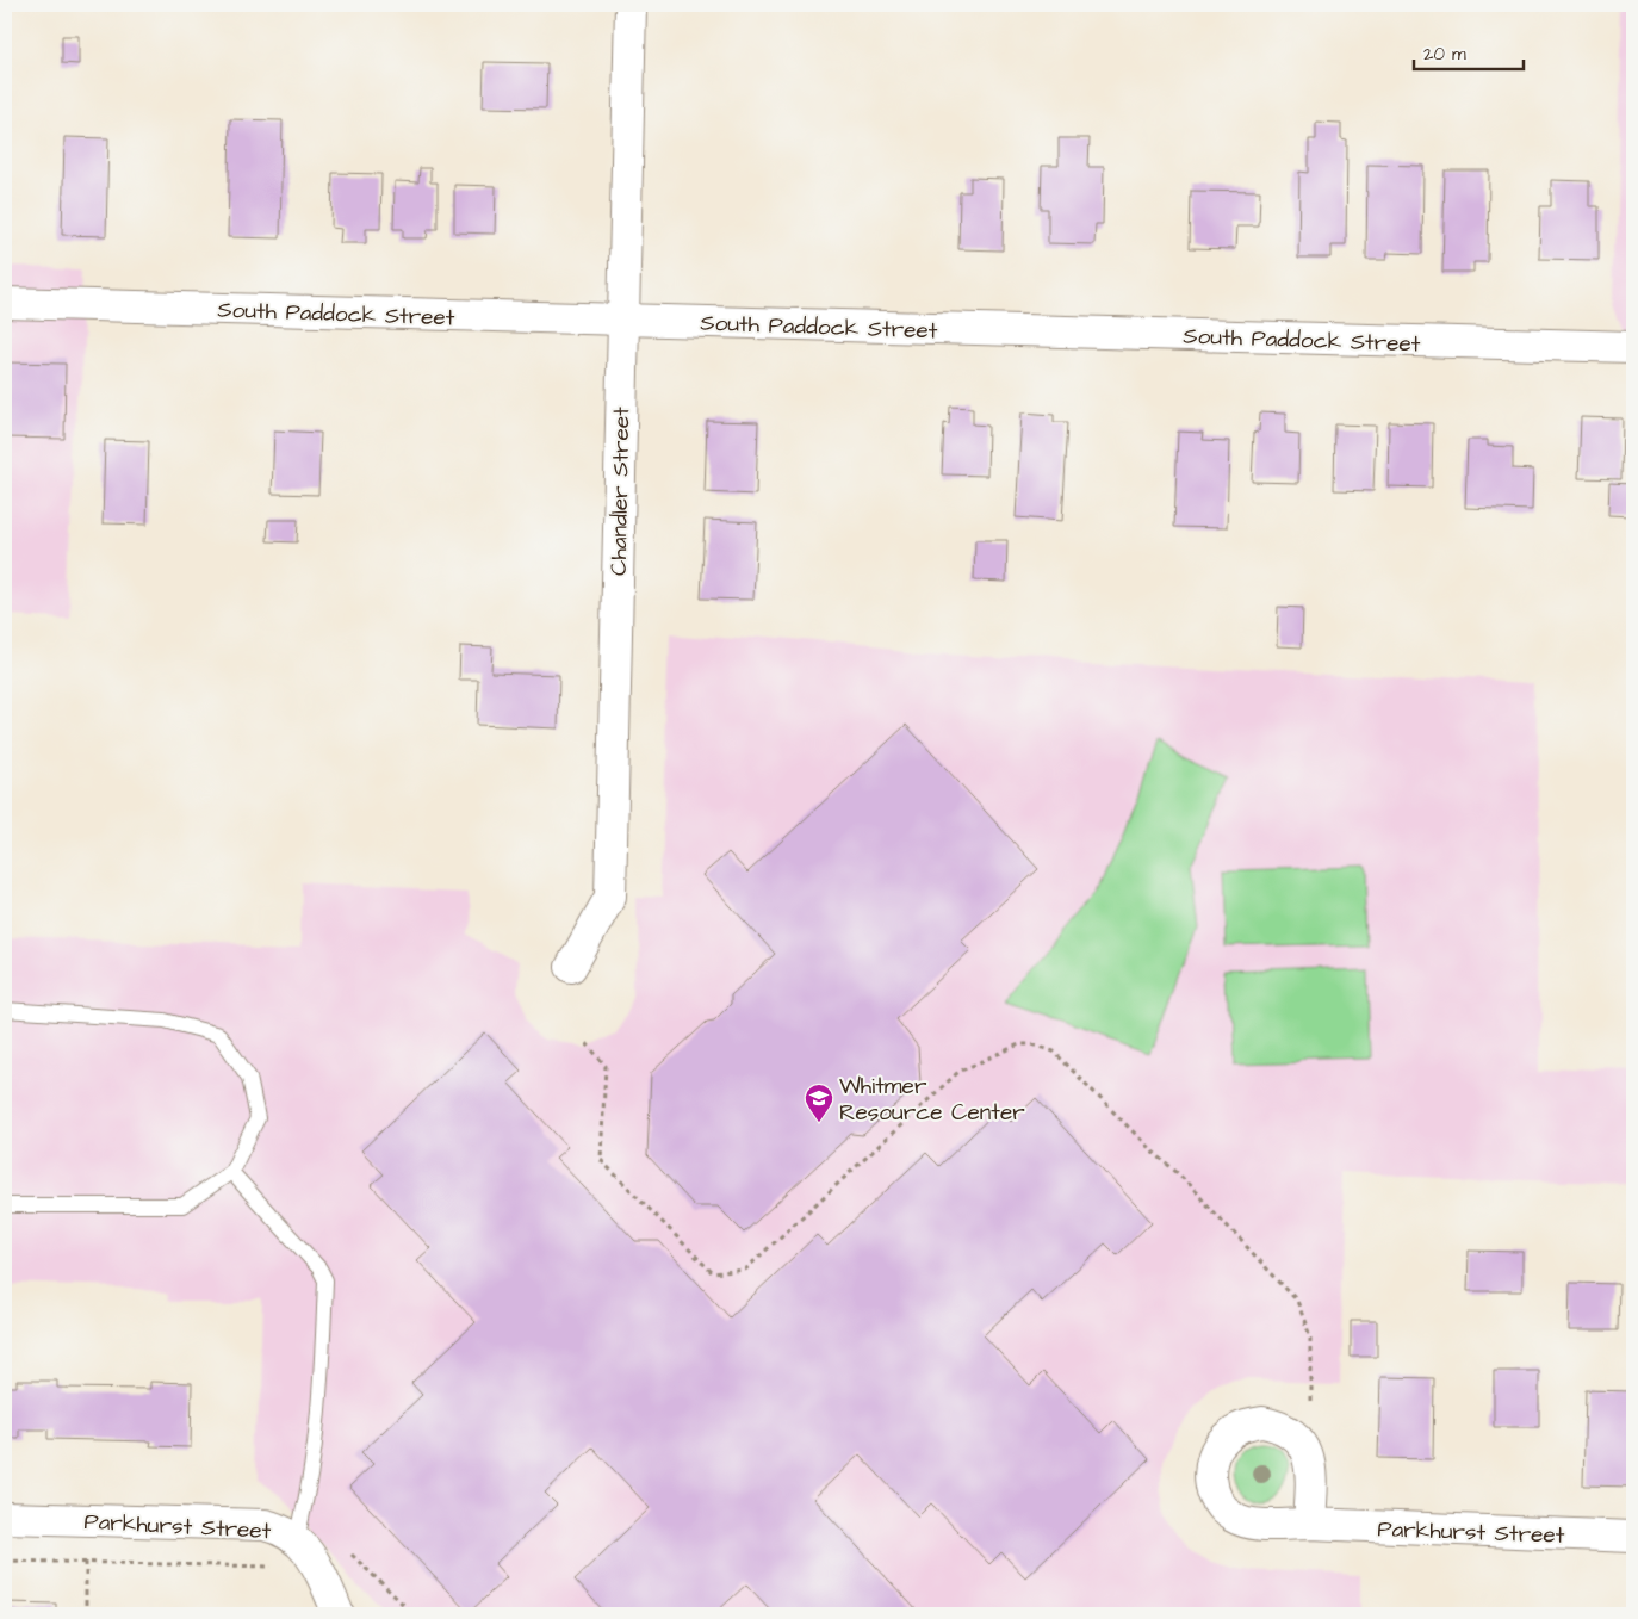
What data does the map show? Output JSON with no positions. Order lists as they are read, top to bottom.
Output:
{
  "streets": {
    "street": ["South Paddock Street", "Chandler Street", "Parkhurst Street"]
  },
  "crossings": [
    ["South Paddock Street", "Chandler Street"]
  ],
  "places": {
    "school or university": ["Whitmer Resource Center"]
  },
  "scale_bar": "20 m"
}
